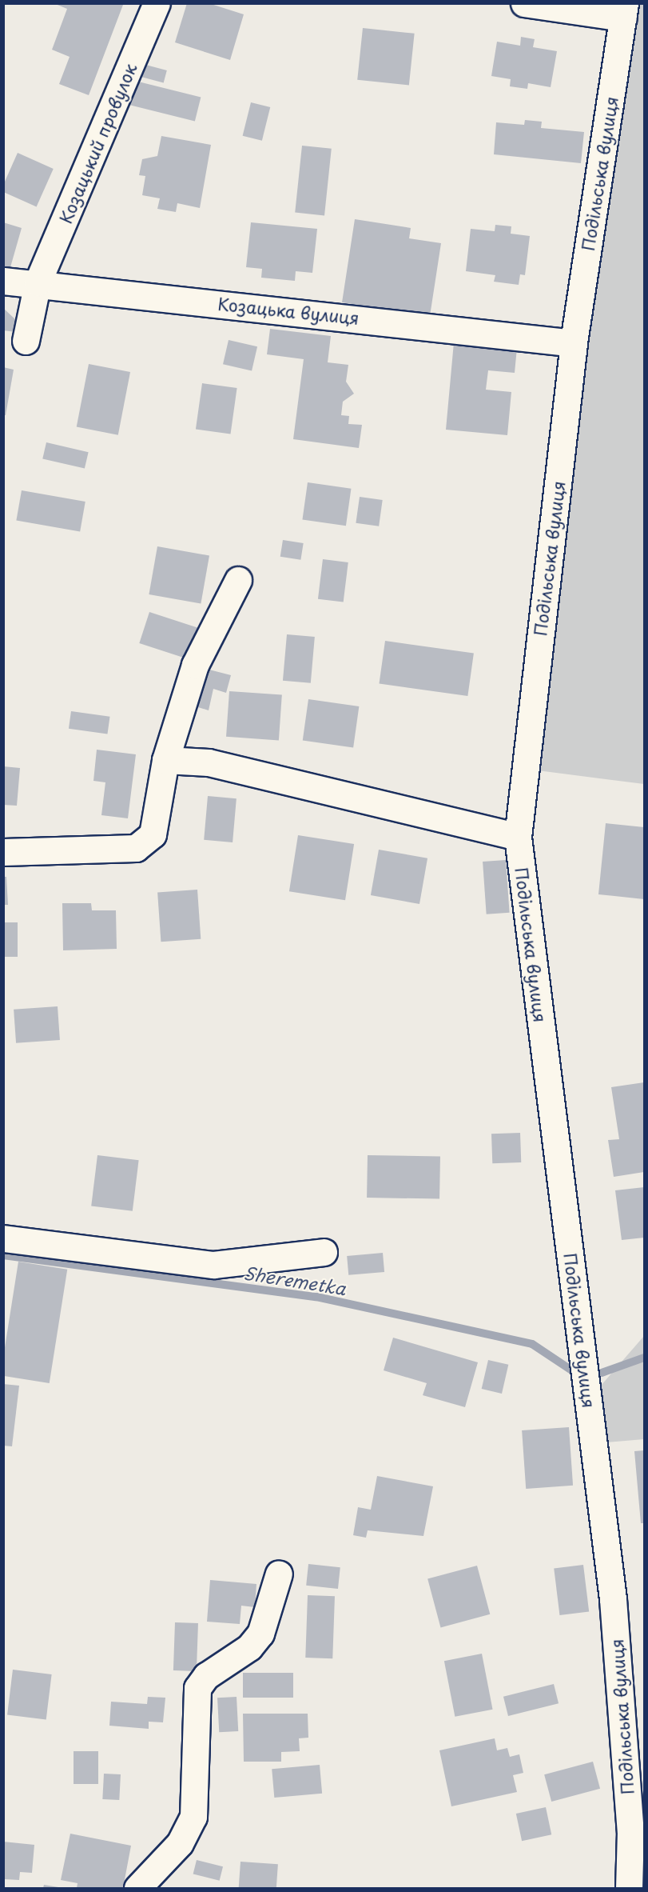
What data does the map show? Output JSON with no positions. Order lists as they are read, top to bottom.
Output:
{
  "streets": {
    "street": ["Козацький провулок", "Подільська вулиця", "Козацька вулиця"]
  },
  "crossings": [
    ["Козацький провулок", "Козацька вулиця"],
    ["Подільська вулиця", "Козацька вулиця"]
  ],
  "water": ["Sheremetka"]
}
